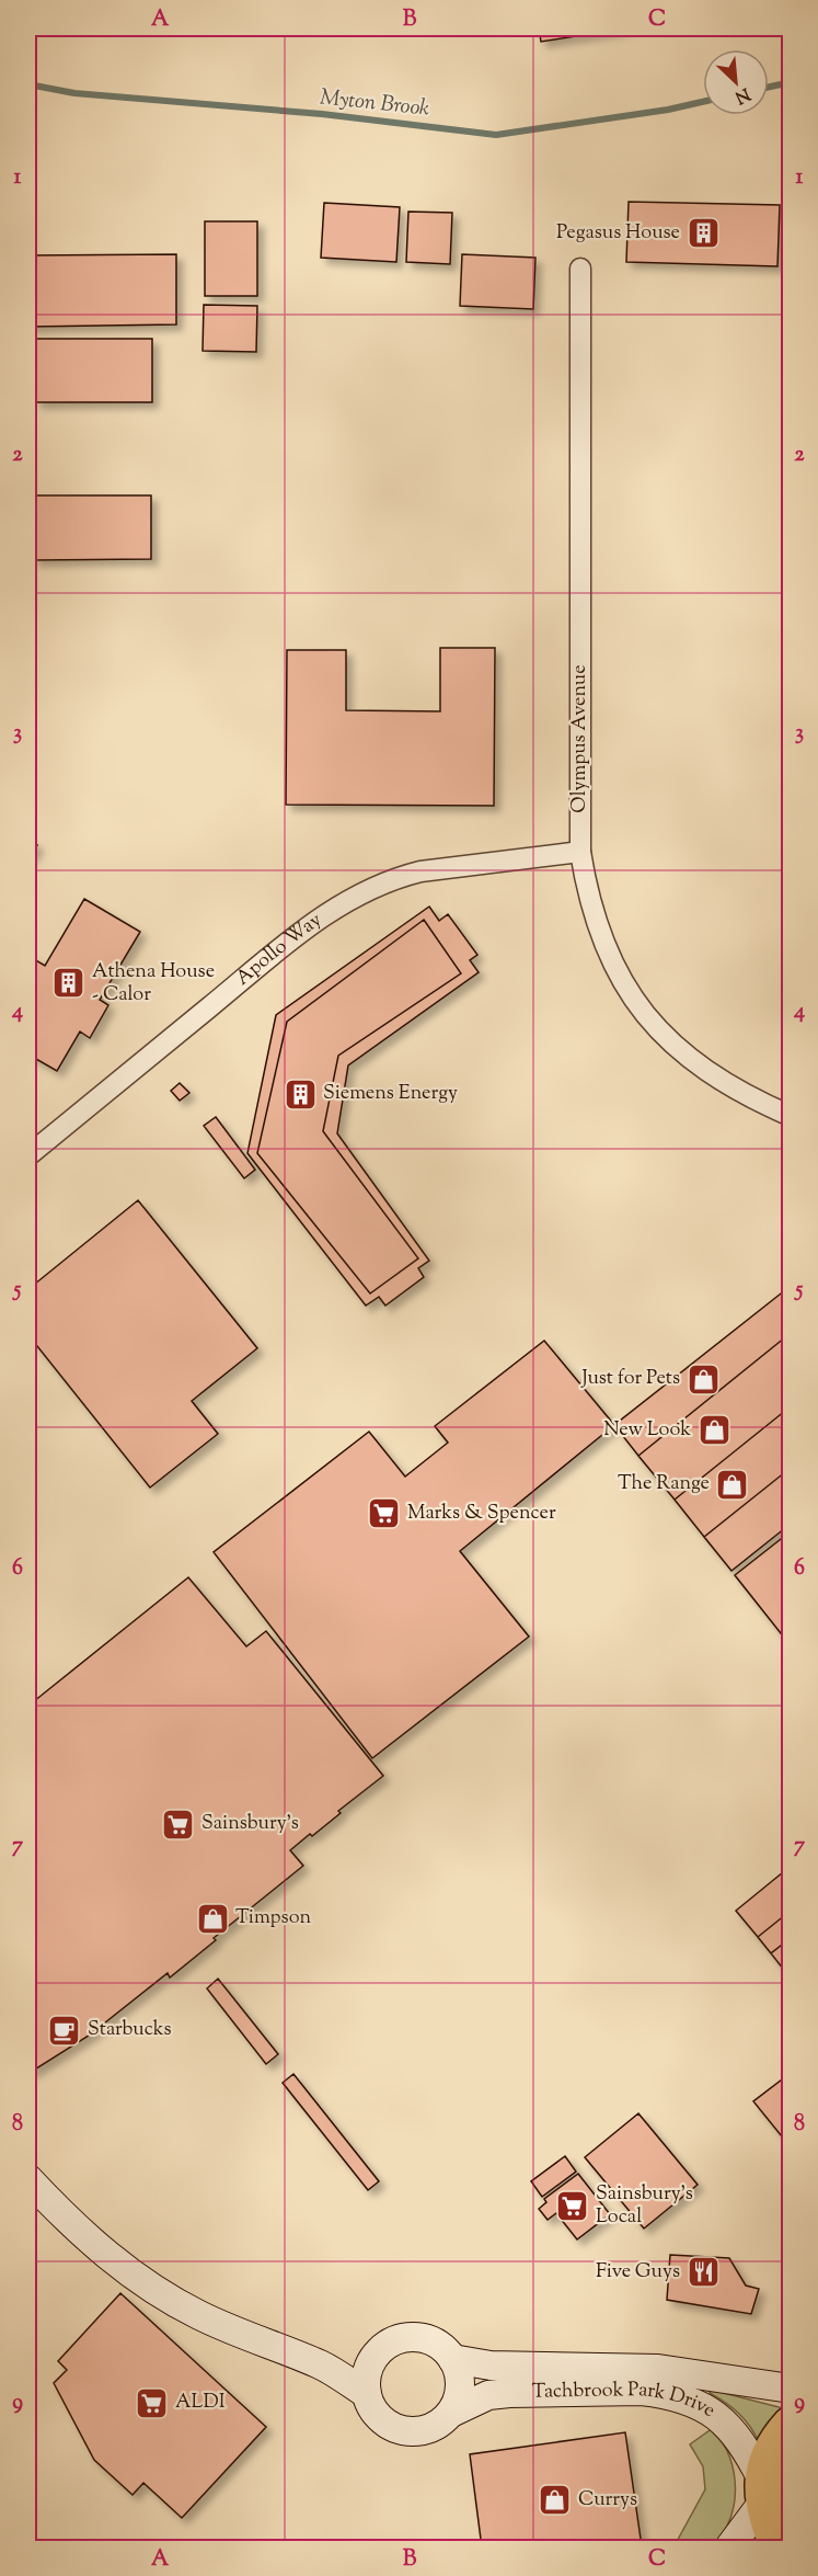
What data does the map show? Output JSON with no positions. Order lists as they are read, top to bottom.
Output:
{
  "streets": {
    "street": ["Olympus Avenue", "Apollo Way", "Tachbrook Park Drive"]
  },
  "crossings": [
    ["Olympus Avenue", "Apollo Way"]
  ],
  "water": ["Myton Brook"],
  "places": {
    "building": ["Pegasus House", "Athena House - Calor", "Siemens Energy"],
    "shop": [
      "Just for Pets",
      "New Look",
      "The Range",
      "Timpson",
      "Currys"
    ],
    "supermarket": [
      "Marks & Spencer",
      "Sainsbury's",
      "Sainsbury's Local",
      "ALDI"
    ],
    "cafe": ["Starbucks"],
    "restaurant": ["Five Guys"]
  },
  "north": "bottom right",
  "grid": {
    "columns": ["A", "B", "C"],
    "rows": [
      "1",
      "2",
      "3",
      "4",
      "5",
      "6",
      "7",
      "8",
      "9"
    ]
  }
}
